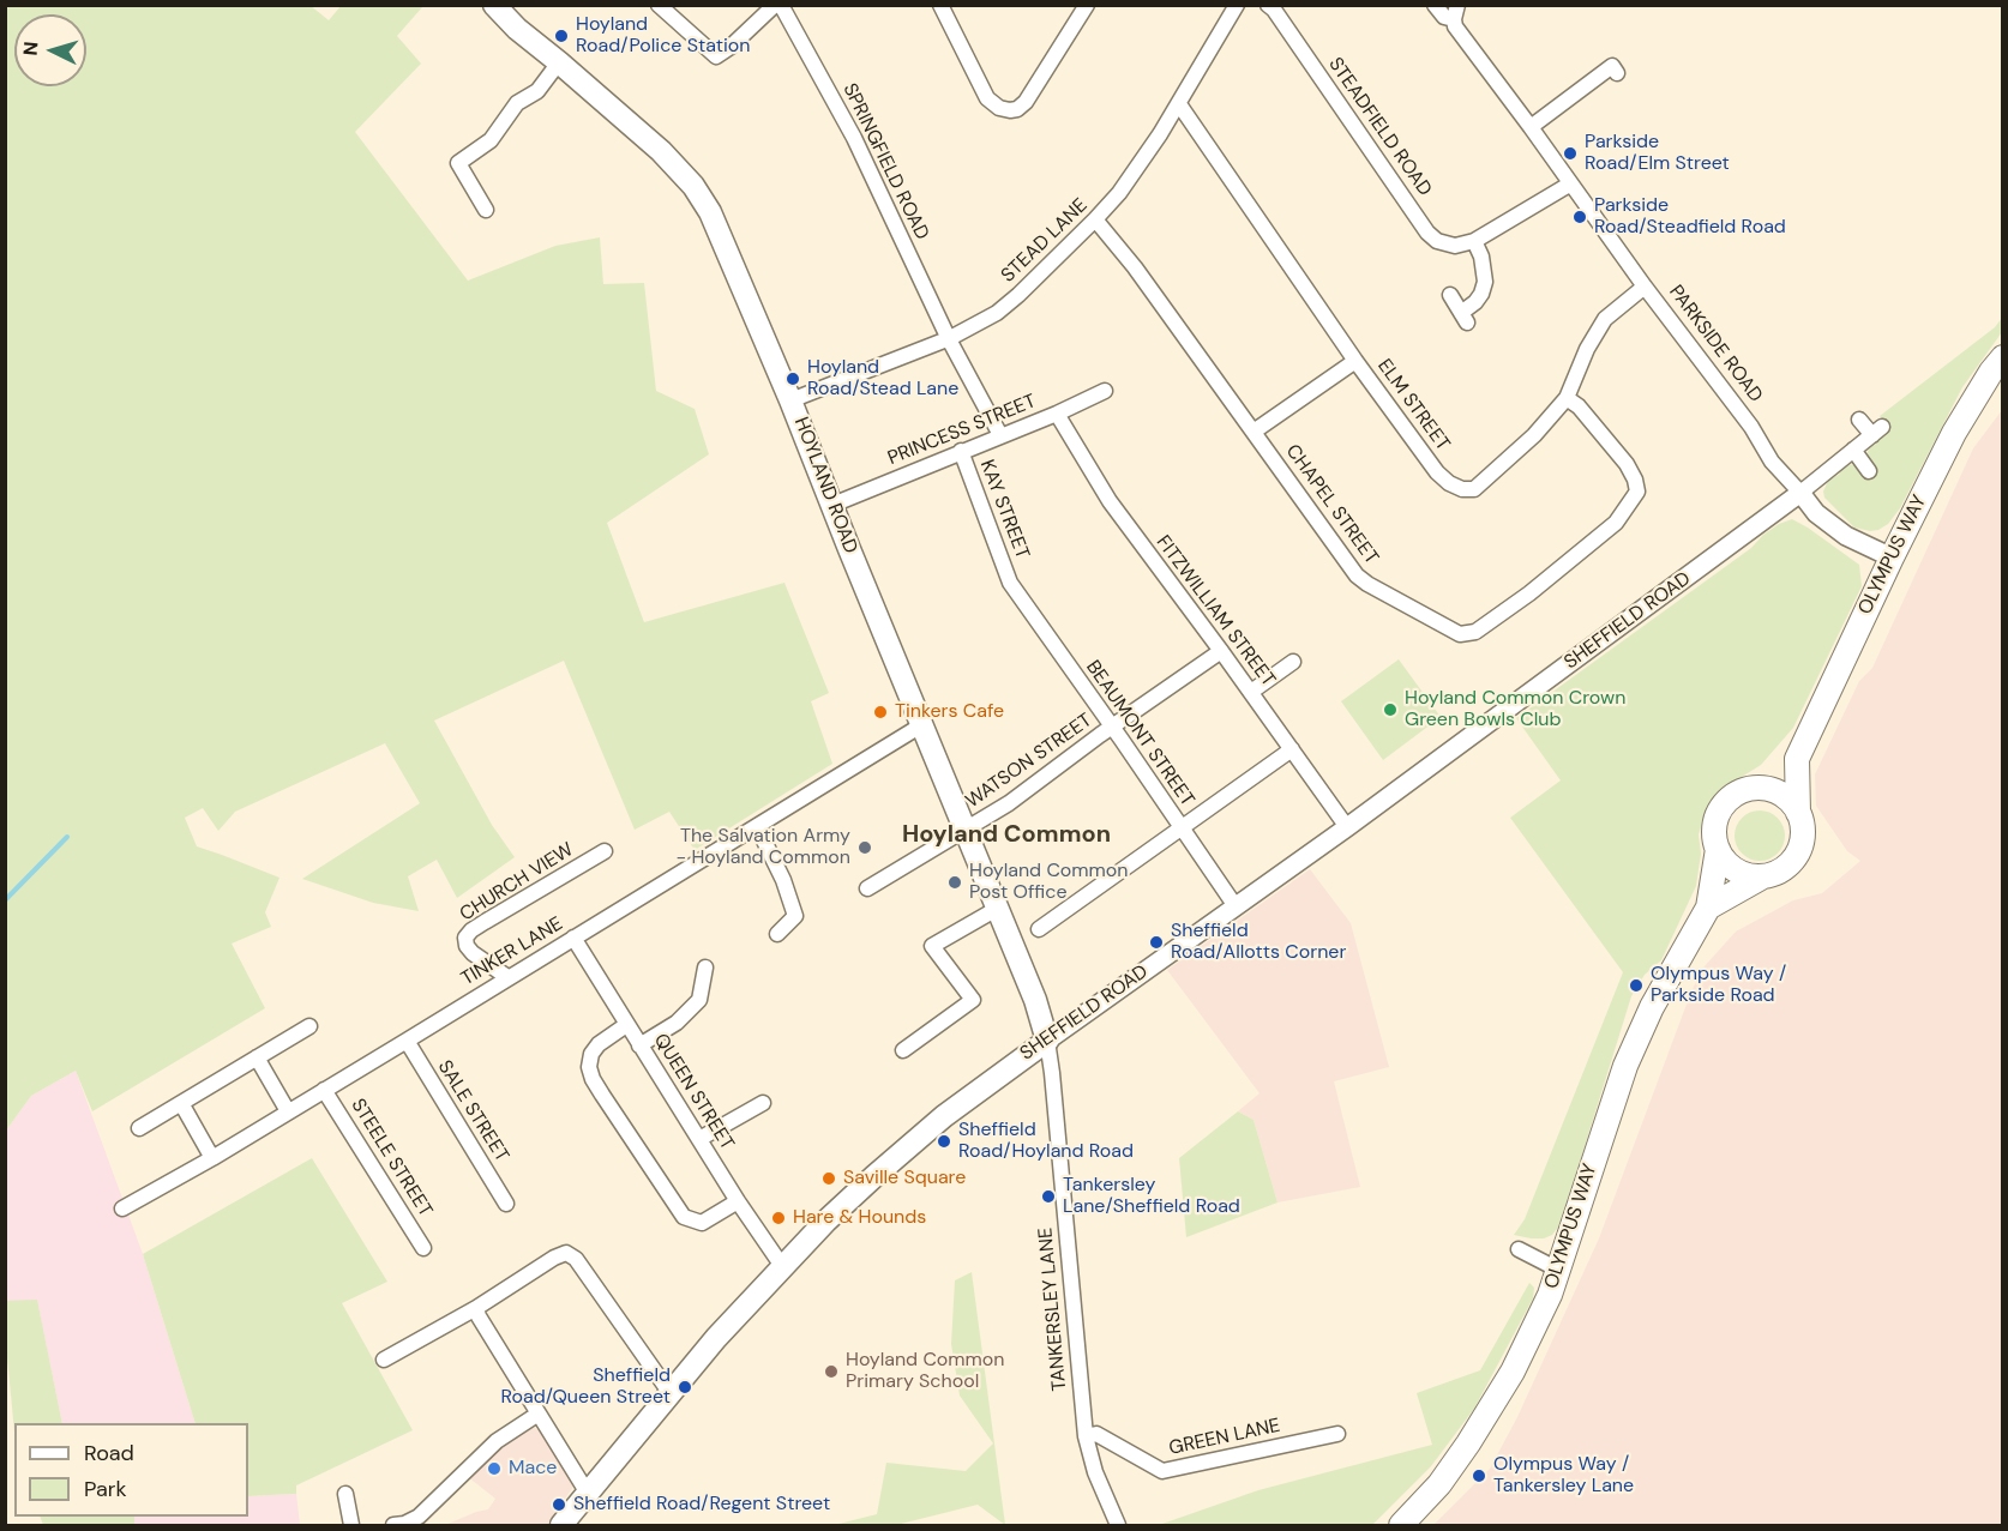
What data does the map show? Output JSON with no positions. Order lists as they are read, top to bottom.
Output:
{
  "streets": {
    "main road": ["HOYLAND ROAD", "OLYMPUS WAY", "SHEFFIELD ROAD"],
    "street": [
      "STEADFIELD ROAD",
      "SPRINGFIELD ROAD",
      "STEAD LANE",
      "PARKSIDE ROAD",
      "ELM STREET",
      "PRINCESS STREET",
      "CHAPEL STREET",
      "KAY STREET",
      "FITZWILLIAM STREET",
      "BEAUMONT STREET",
      "WATSON STREET",
      "CHURCH VIEW",
      "TINKER LANE",
      "QUEEN STREET",
      "SALE STREET",
      "STEELE STREET",
      "TANKERSLEY LANE",
      "GREEN LANE"
    ]
  },
  "crossings": [
    ["SPRINGFIELD ROAD", "STEAD LANE"],
    ["SPRINGFIELD ROAD", "PRINCESS STREET"],
    ["STEAD LANE", "ELM STREET"],
    ["STEAD LANE", "HOYLAND ROAD"],
    ["STEAD LANE", "CHAPEL STREET"],
    ["PARKSIDE ROAD", "ELM STREET"],
    ["PARKSIDE ROAD", "OLYMPUS WAY"],
    ["PARKSIDE ROAD", "SHEFFIELD ROAD"],
    ["ELM STREET", "CHAPEL STREET"],
    ["PRINCESS STREET", "HOYLAND ROAD"],
    ["PRINCESS STREET", "KAY STREET"],
    ["PRINCESS STREET", "FITZWILLIAM STREET"],
    ["HOYLAND ROAD", "SHEFFIELD ROAD"],
    ["HOYLAND ROAD", "WATSON STREET"],
    ["HOYLAND ROAD", "TINKER LANE"],
    ["HOYLAND ROAD", "TANKERSLEY LANE"],
    ["KAY STREET", "BEAUMONT STREET"],
    ["FITZWILLIAM STREET", "SHEFFIELD ROAD"],
    ["FITZWILLIAM STREET", "WATSON STREET"],
    ["SHEFFIELD ROAD", "BEAUMONT STREET"],
    ["SHEFFIELD ROAD", "QUEEN STREET"],
    ["SHEFFIELD ROAD", "TANKERSLEY LANE"],
    ["BEAUMONT STREET", "WATSON STREET"],
    ["CHURCH VIEW", "TINKER LANE"],
    ["TINKER LANE", "QUEEN STREET"],
    ["TINKER LANE", "SALE STREET"],
    ["TINKER LANE", "STEELE STREET"],
    ["TANKERSLEY LANE", "GREEN LANE"]
  ],
  "districts": ["Hoyland Common"],
  "places": [
    "Hoyland Road/Police Station",
    "Parkside Road/Elm Street",
    "Parkside Road/Steadfield Road",
    "Hoyland Road/Stead Lane",
    "Hoyland Common Crown Green Bowls Club",
    "Tinkers Cafe",
    "The Salvation Army - Hoyland Common",
    "Hoyland Common Post Office",
    "Sheffield Road/Allotts Corner",
    "Olympus Way / Parkside Road",
    "Sheffield Road/Hoyland Road",
    "Saville Square",
    "Tankersley Lane/Sheffield Road",
    "Hare & Hounds",
    "Hoyland Common Primary School",
    "Sheffield Road/Queen Street",
    "Mace",
    "Olympus Way / Tankersley Lane",
    "Sheffield Road/Regent Street"
  ],
  "legend": ["Road", "Park"],
  "north": "left"
}
